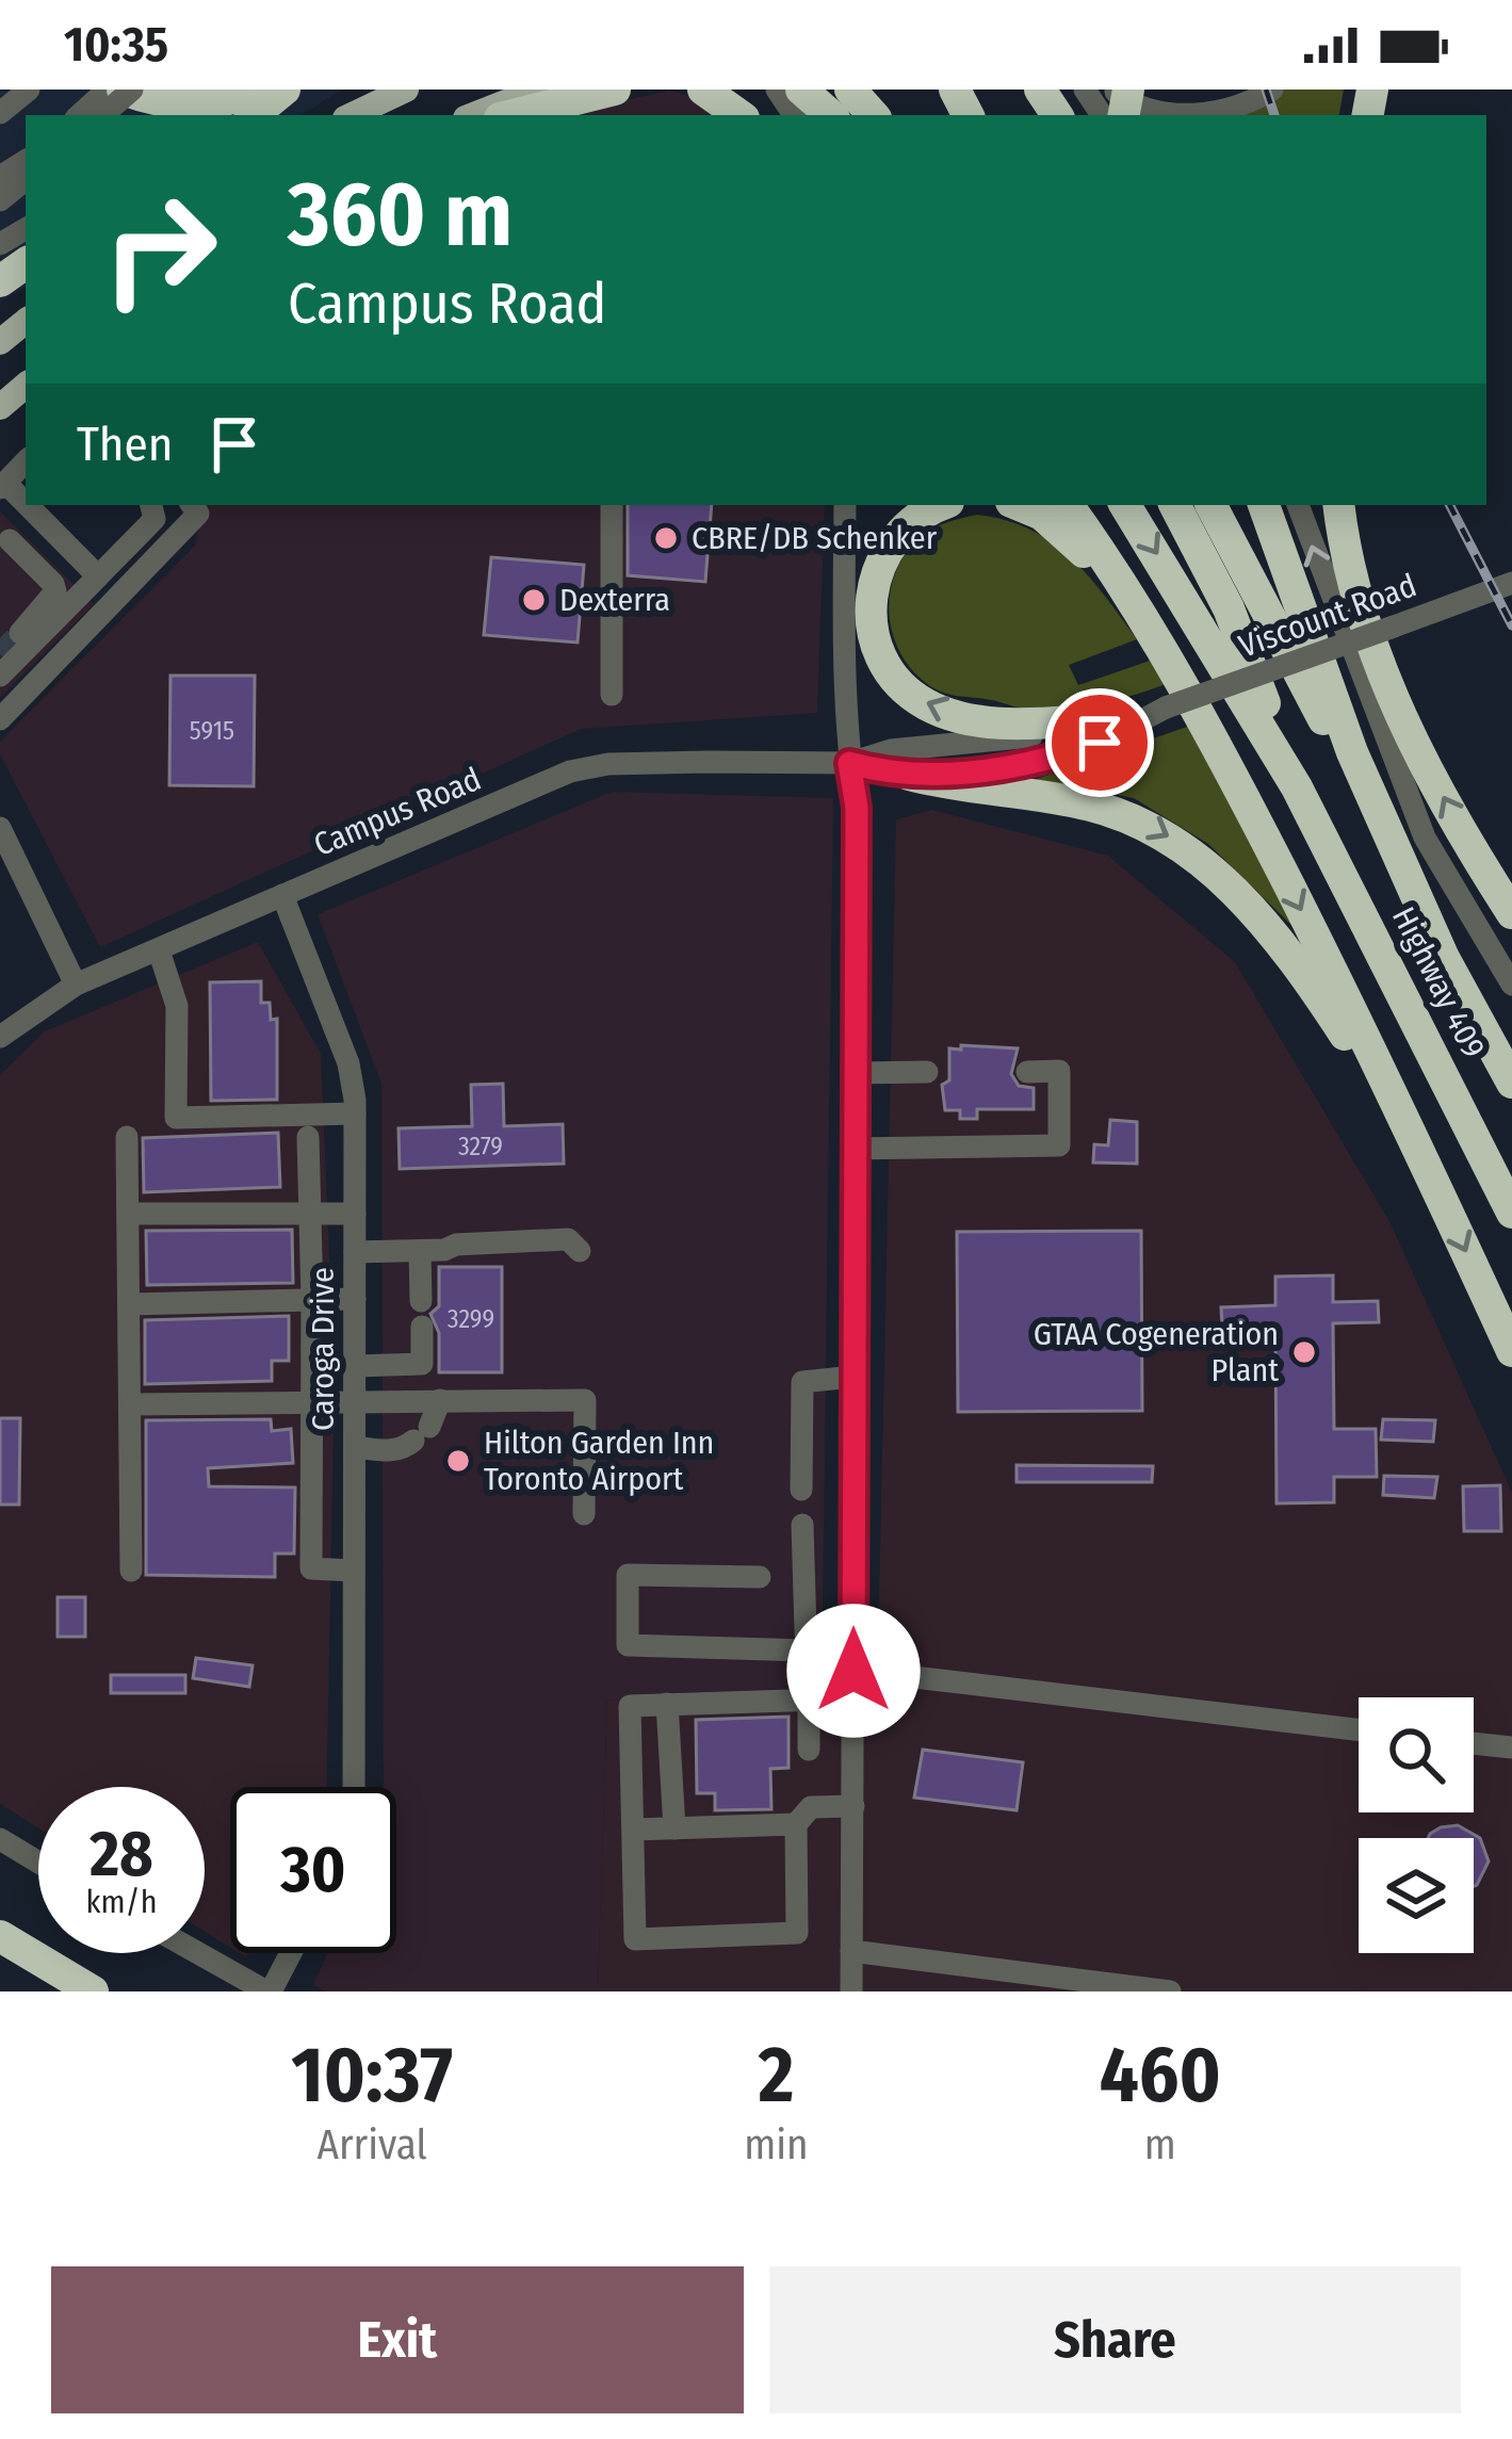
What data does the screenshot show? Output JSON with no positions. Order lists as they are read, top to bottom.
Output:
{
  "streets": {
    "highway": ["Highway 409"],
    "street": ["Viscount Road", "Campus Road", "Caroga Drive"]
  },
  "crossings": [
    ["Viscount Road", "Campus Road"],
    ["Campus Road", "Caroga Drive"]
  ],
  "places": [
    "CBRE/DB Schenker",
    "Dexterra",
    "GTAA Cogeneration Plant",
    "Hilton Garden Inn Toronto Airport"
  ],
  "house_numbers": ["5915", "3279", "3299"],
  "page": {
    "status": "10:35",
    "turn": ["360 m", "Campus Road"],
    "then": "Then",
    "speed": "28 km/h",
    "limit": "30",
    "eta": [
      "10:37",
      "Arrival",
      "2",
      "min",
      "460",
      "m"
    ],
    "buttons": ["Exit", "Share"]
  }
}
